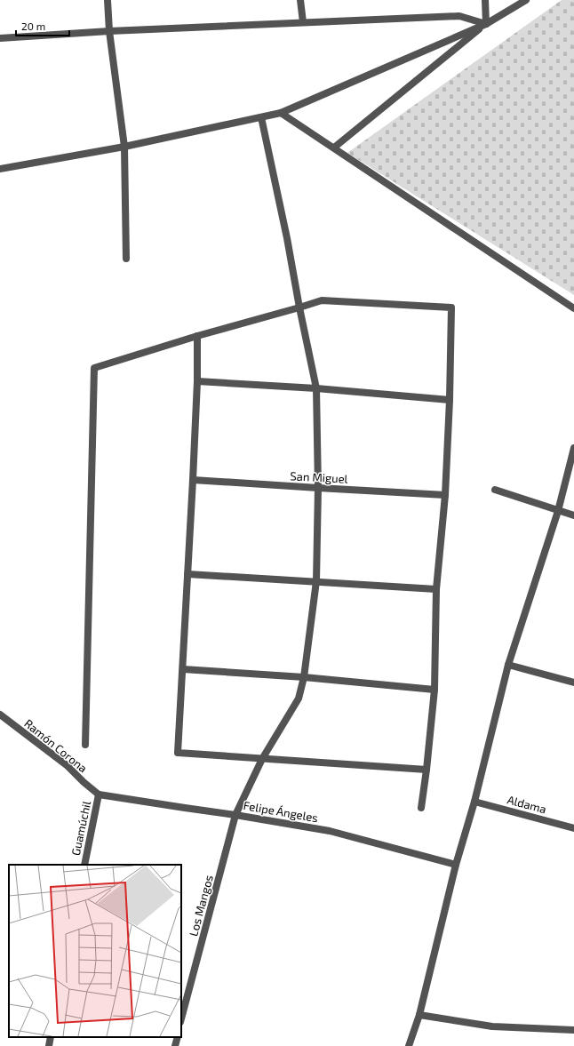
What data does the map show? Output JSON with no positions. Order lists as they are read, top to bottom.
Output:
{
  "streets": {
    "street": [
      "San Miguel",
      "Ramón Corona",
      "Aldama",
      "Felipe Ángeles",
      "Guamúchil",
      "Los Mangos"
    ]
  },
  "crossings": [
    ["San Miguel", "Los Mangos"],
    ["Ramón Corona", "Felipe Ángeles"],
    ["Ramón Corona", "Guamúchil"],
    ["Felipe Ángeles", "Guamúchil"],
    ["Felipe Ángeles", "Los Mangos"]
  ],
  "scale_bar": "20 m"
}
